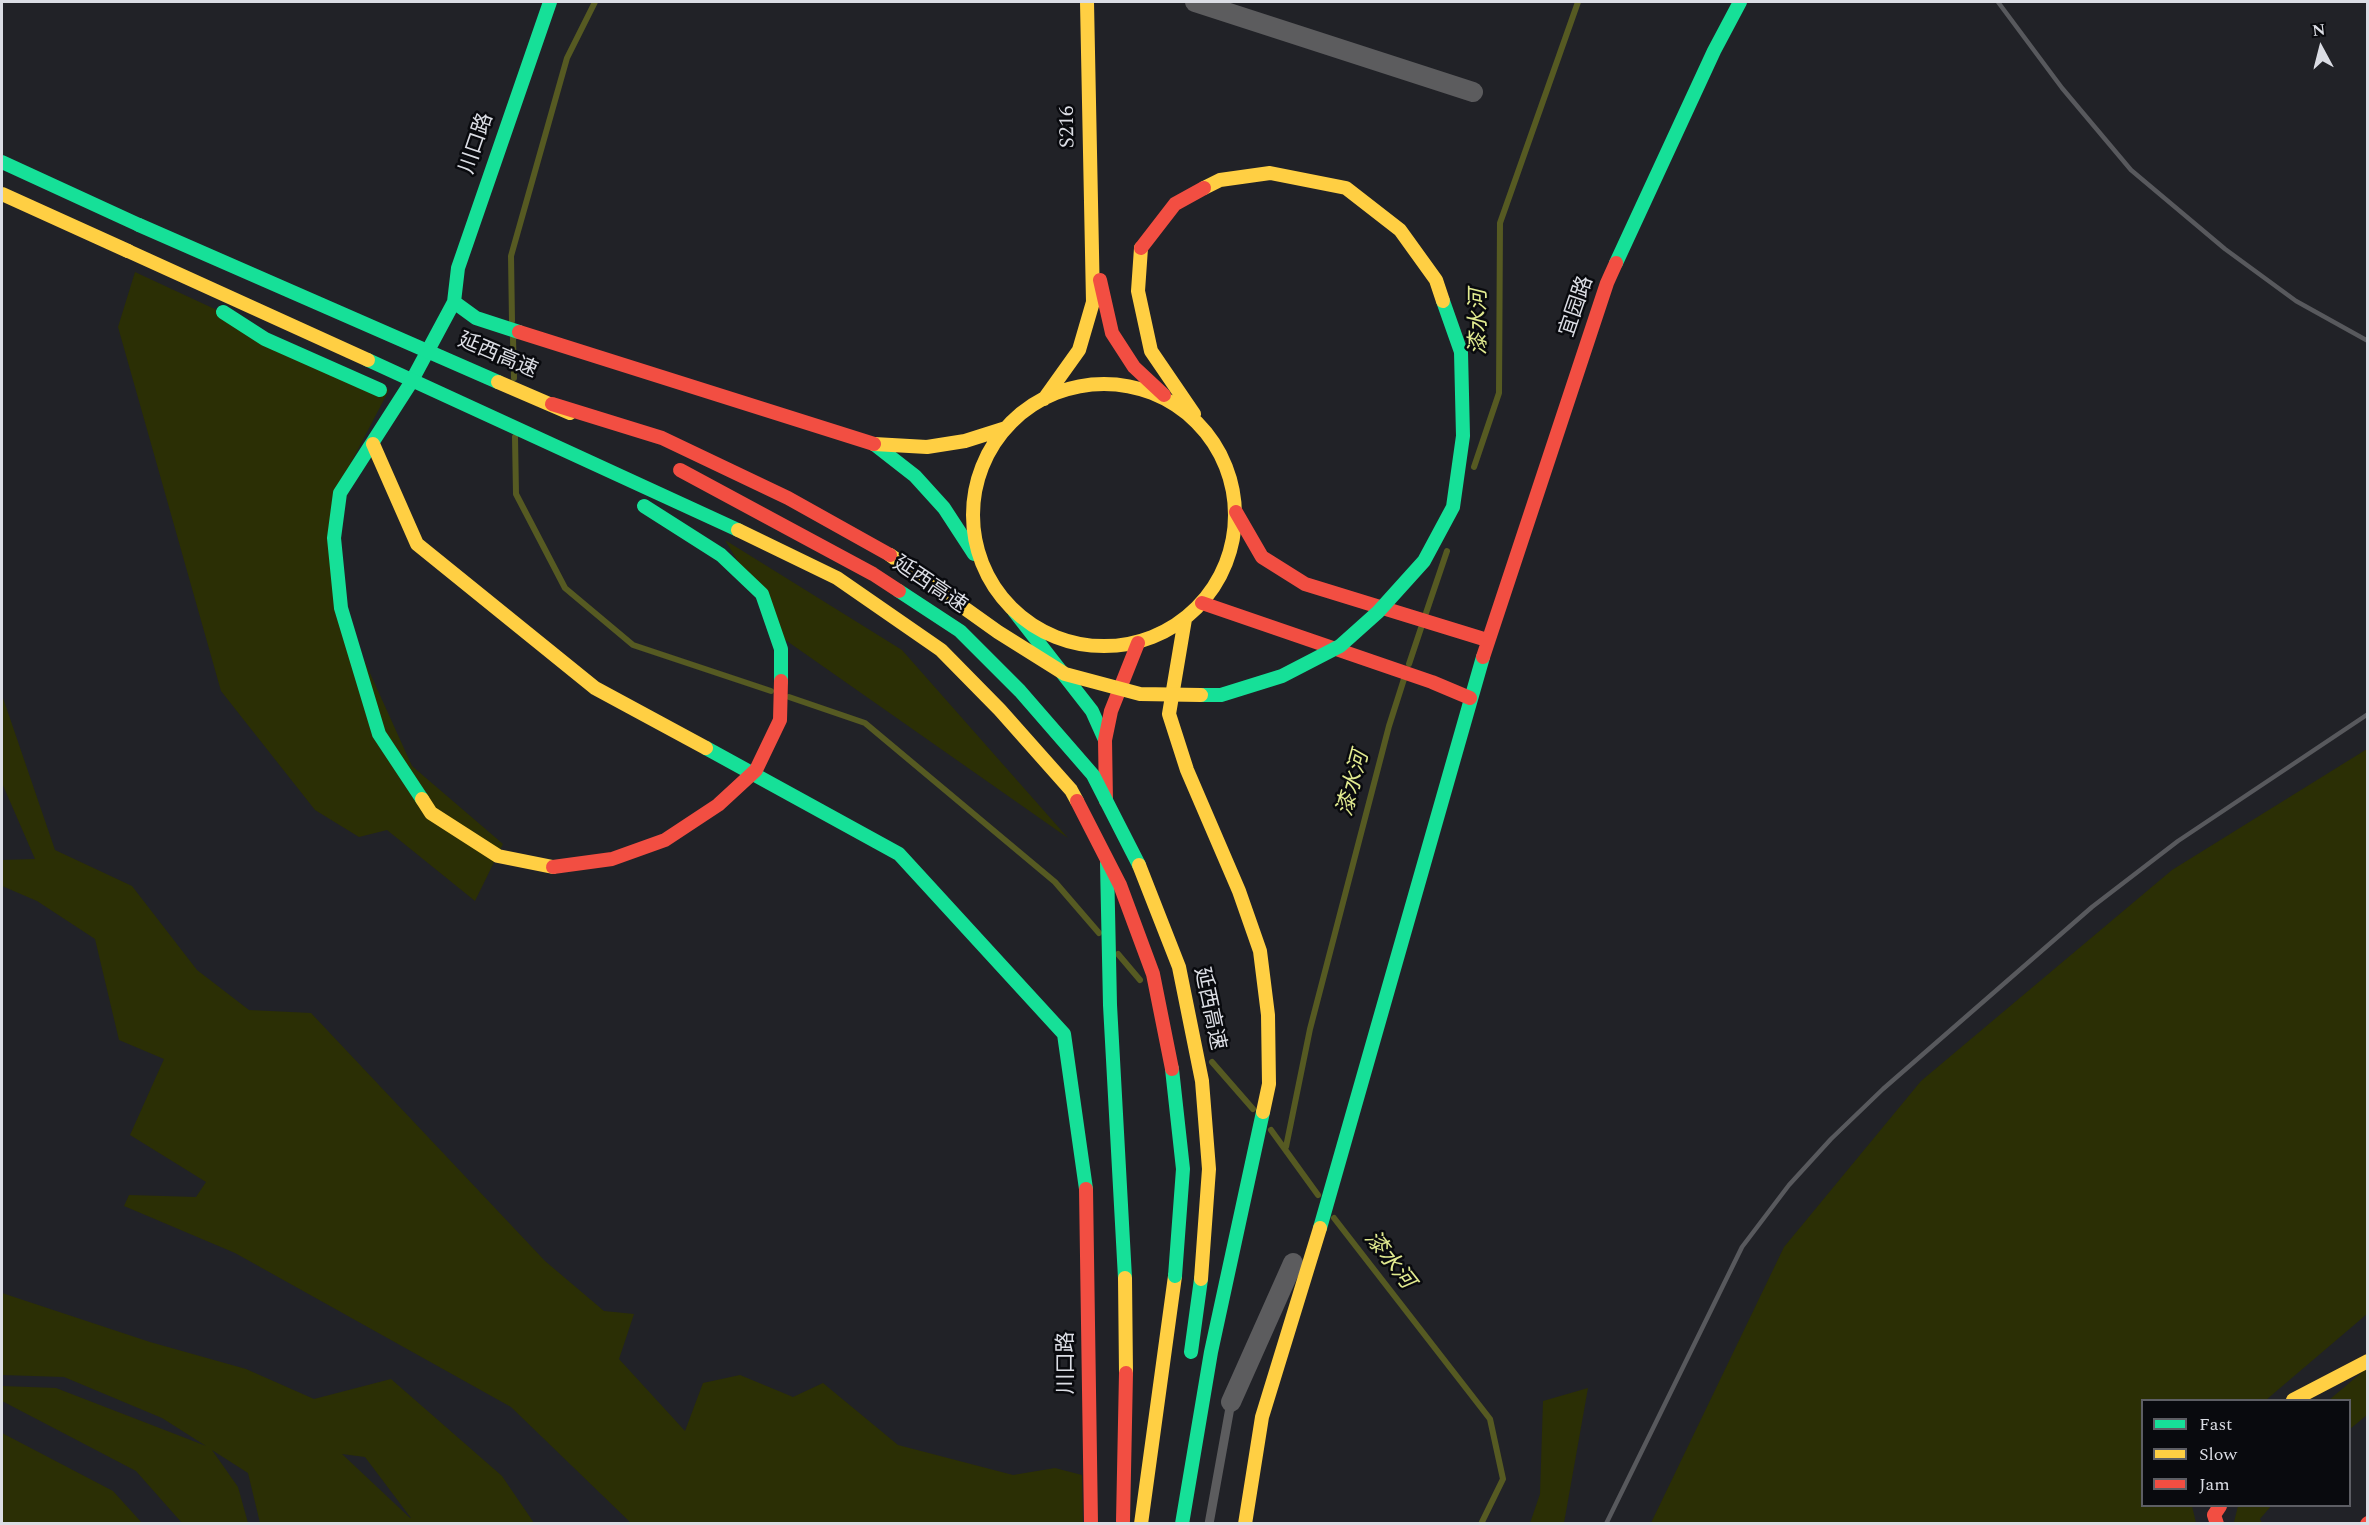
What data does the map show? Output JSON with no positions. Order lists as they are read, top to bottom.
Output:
{
  "streets": {
    "main road": [
      "S216",
      "川口路",
      "宜园路",
      "延西高速"
    ]
  },
  "water": ["漆水河"],
  "legend": ["Fast", "Slow", "Jam"],
  "north": "top"
}
